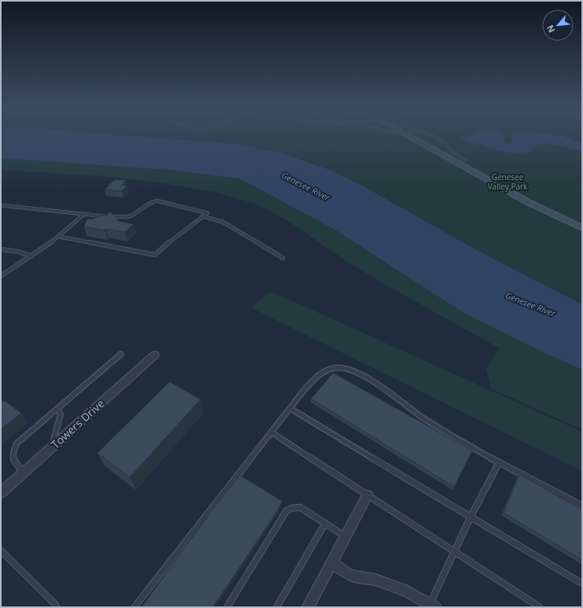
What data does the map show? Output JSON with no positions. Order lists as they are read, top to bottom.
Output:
{
  "streets": {
    "street": ["Towers Drive"]
  },
  "water": ["Genesee River"],
  "parks": ["Genesee Valley Park"],
  "north": "bottom left"
}
